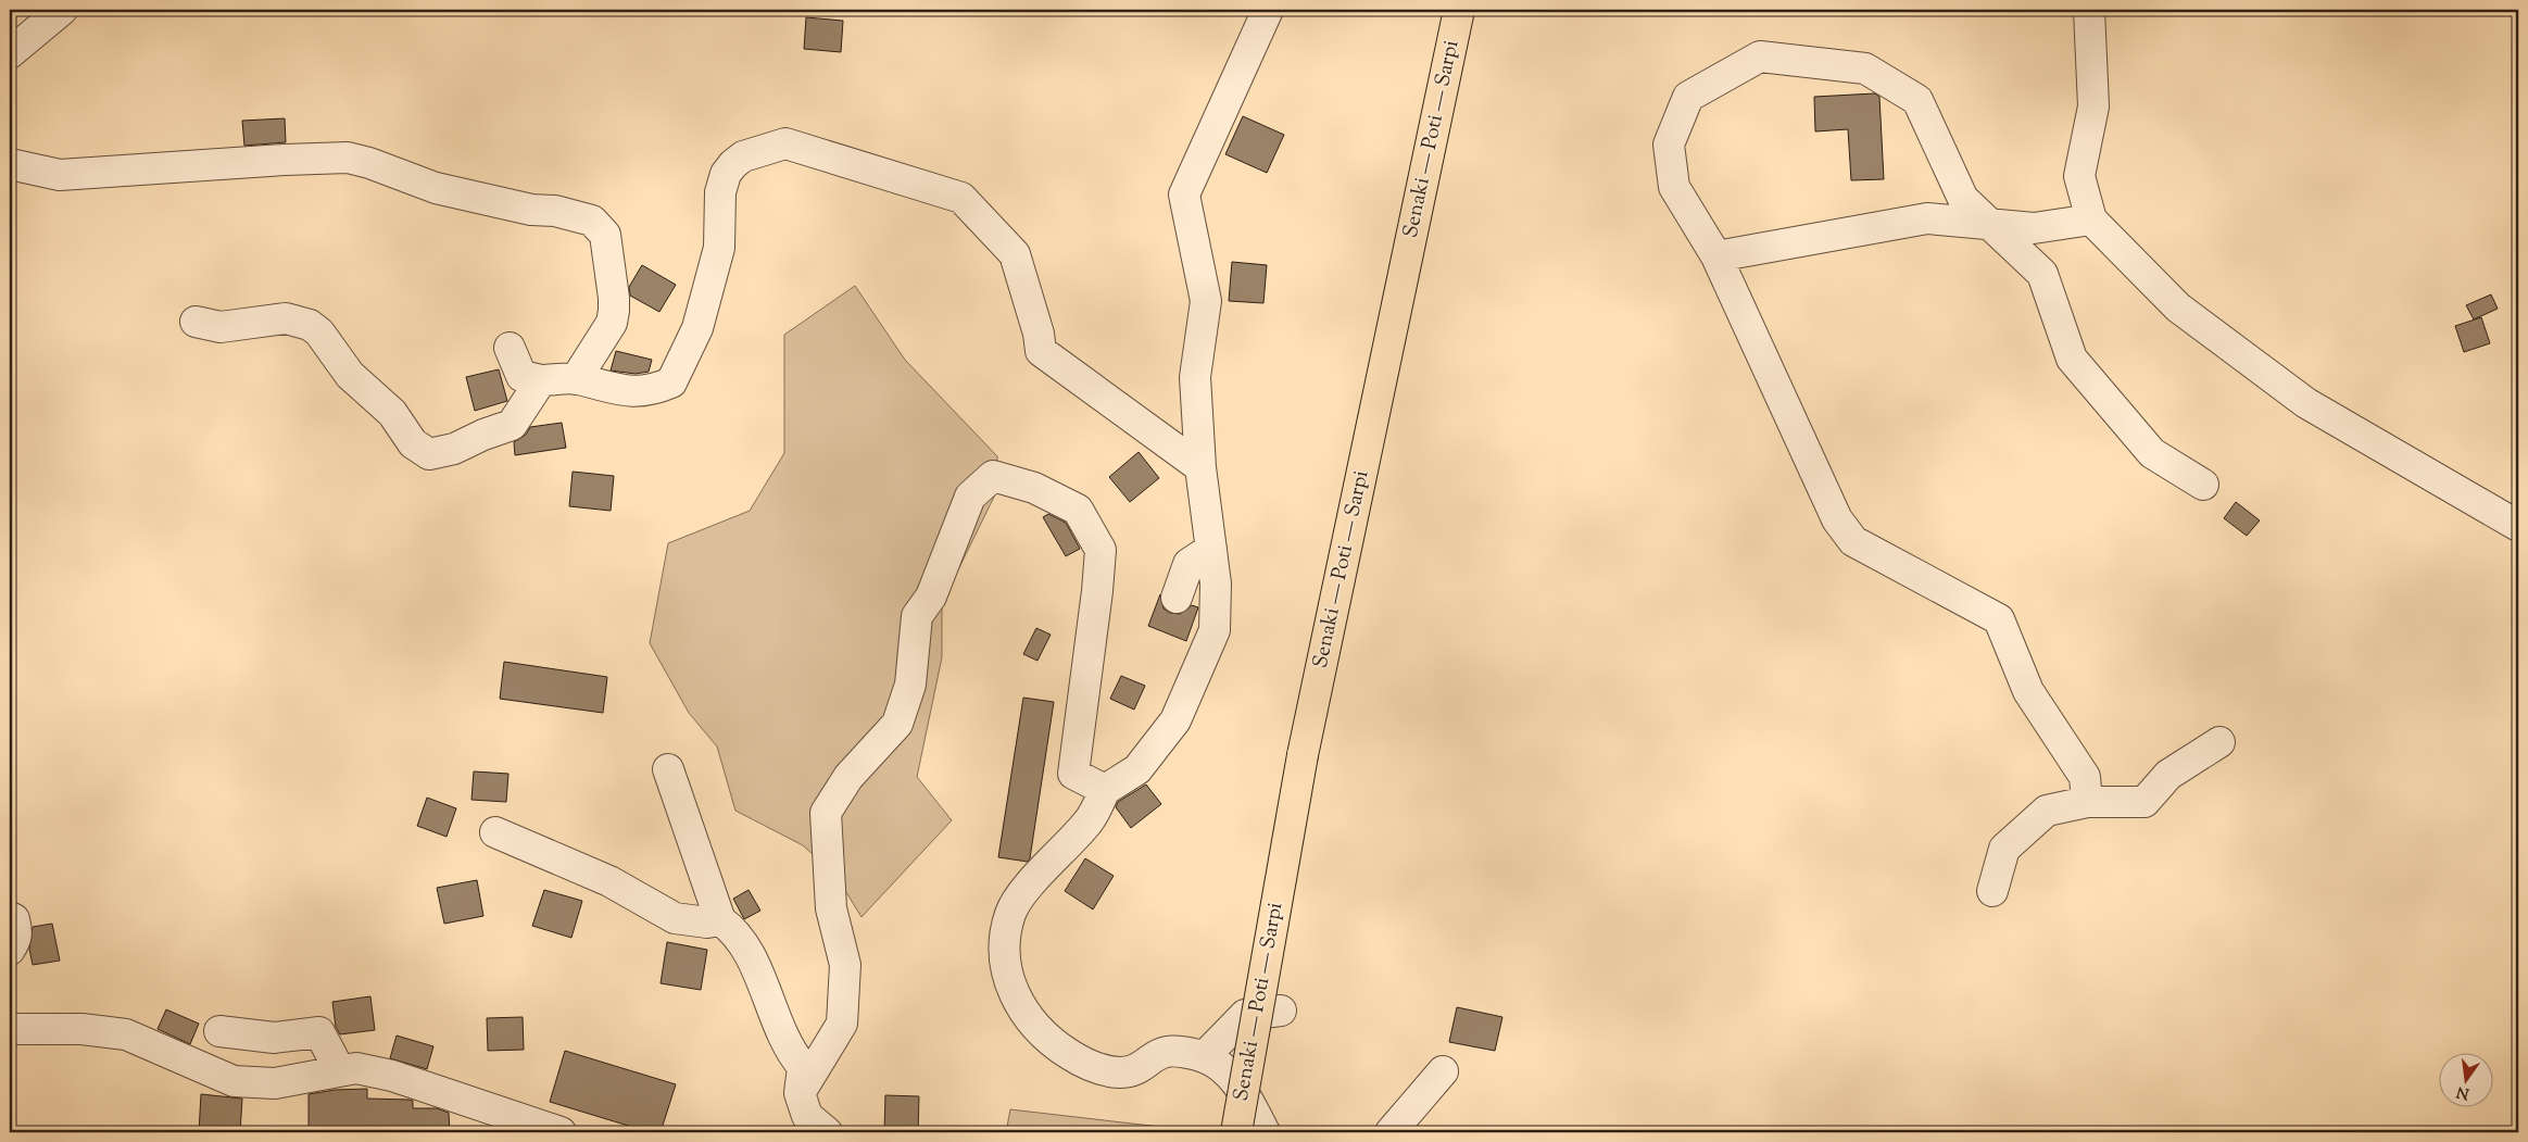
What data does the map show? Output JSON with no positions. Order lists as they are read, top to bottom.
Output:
{
  "streets": {
    "highway": ["Senaki — Poti — Sarpi"]
  },
  "north": "bottom"
}
